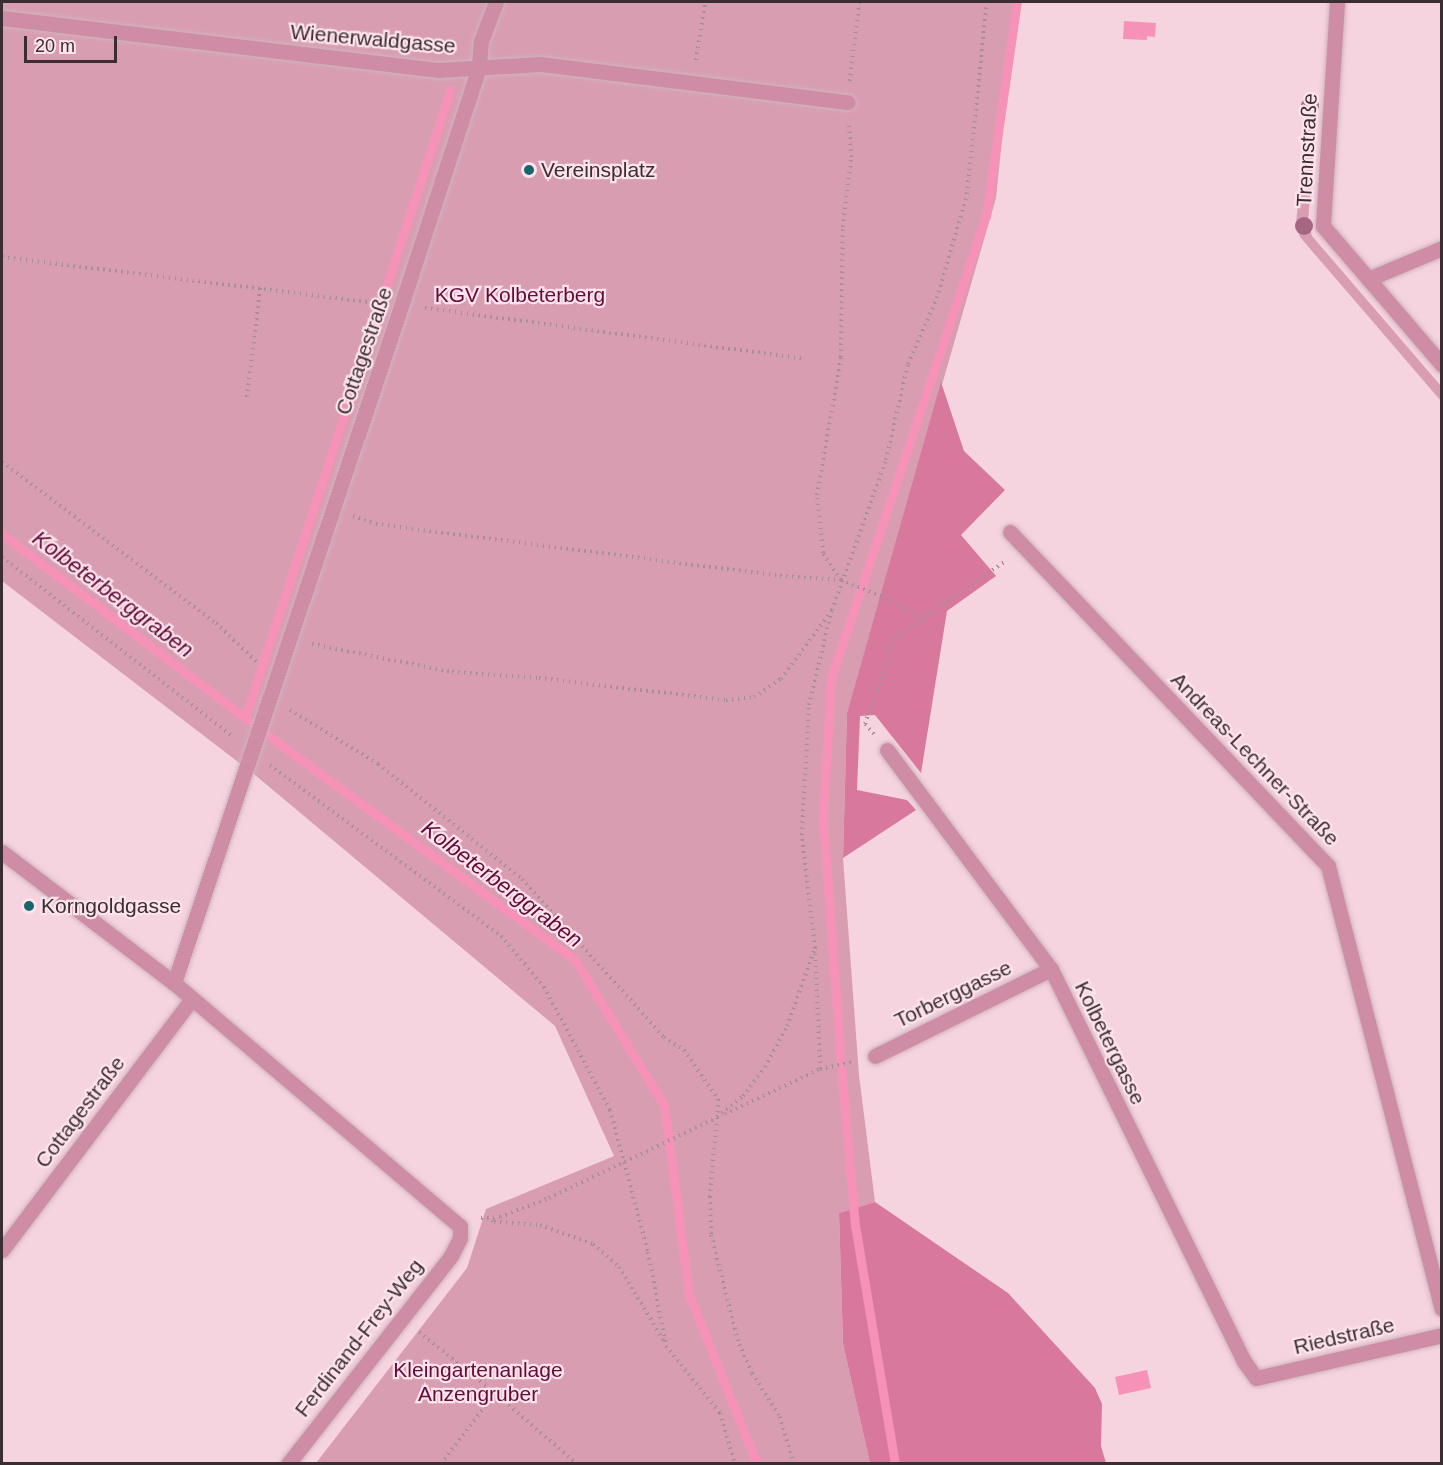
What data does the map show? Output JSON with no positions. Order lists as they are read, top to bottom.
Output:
{
  "streets": {
    "street": [
      "Wienerwaldgasse",
      "Trennstraße",
      "Cottagestraße",
      "Andreas-Lechner-Straße",
      "Torberggasse",
      "Kolbetergasse",
      "Riedstraße",
      "Ferdinand-Frey-Weg"
    ]
  },
  "crossings": [
    ["Wienerwaldgasse", "Cottagestraße"],
    ["Cottagestraße", "Ferdinand-Frey-Weg"],
    ["Torberggasse", "Kolbetergasse"],
    ["Kolbetergasse", "Riedstraße"]
  ],
  "water": ["Kolbeterberggraben"],
  "parks": ["KGV Kolbeterberg", "Kleingartenanlage Anzengruber"],
  "places": ["Vereinsplatz", "Korngoldgasse"],
  "scale_bar": "20 m"
}
